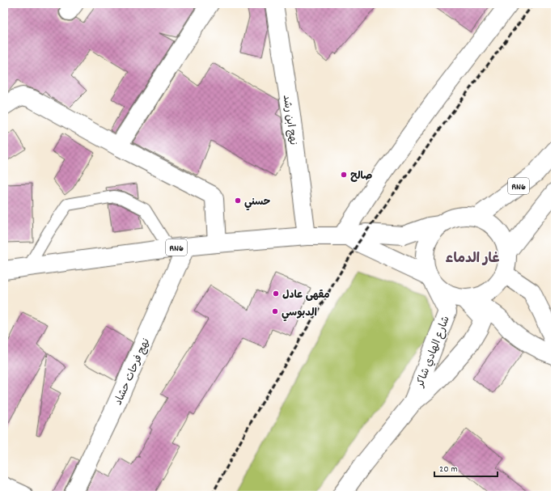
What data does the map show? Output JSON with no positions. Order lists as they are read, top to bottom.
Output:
{
  "streets": {
    "street": [
      "نهج ابن رشد",
      "RN6",
      "شارع الهادي شاكر",
      "نهج فرحات حشاد"
    ]
  },
  "crossings": [
    ["نهج ابن رشد", "RN6"],
    ["RN6", "شارع الهادي شاكر"],
    ["RN6", "نهج فرحات حشاد"]
  ],
  "districts": ["غار الدماء"],
  "places": [
    "صالح",
    "حسني",
    "مقهى عادل",
    "الدبوسي"
  ],
  "scale_bar": "20 m"
}
